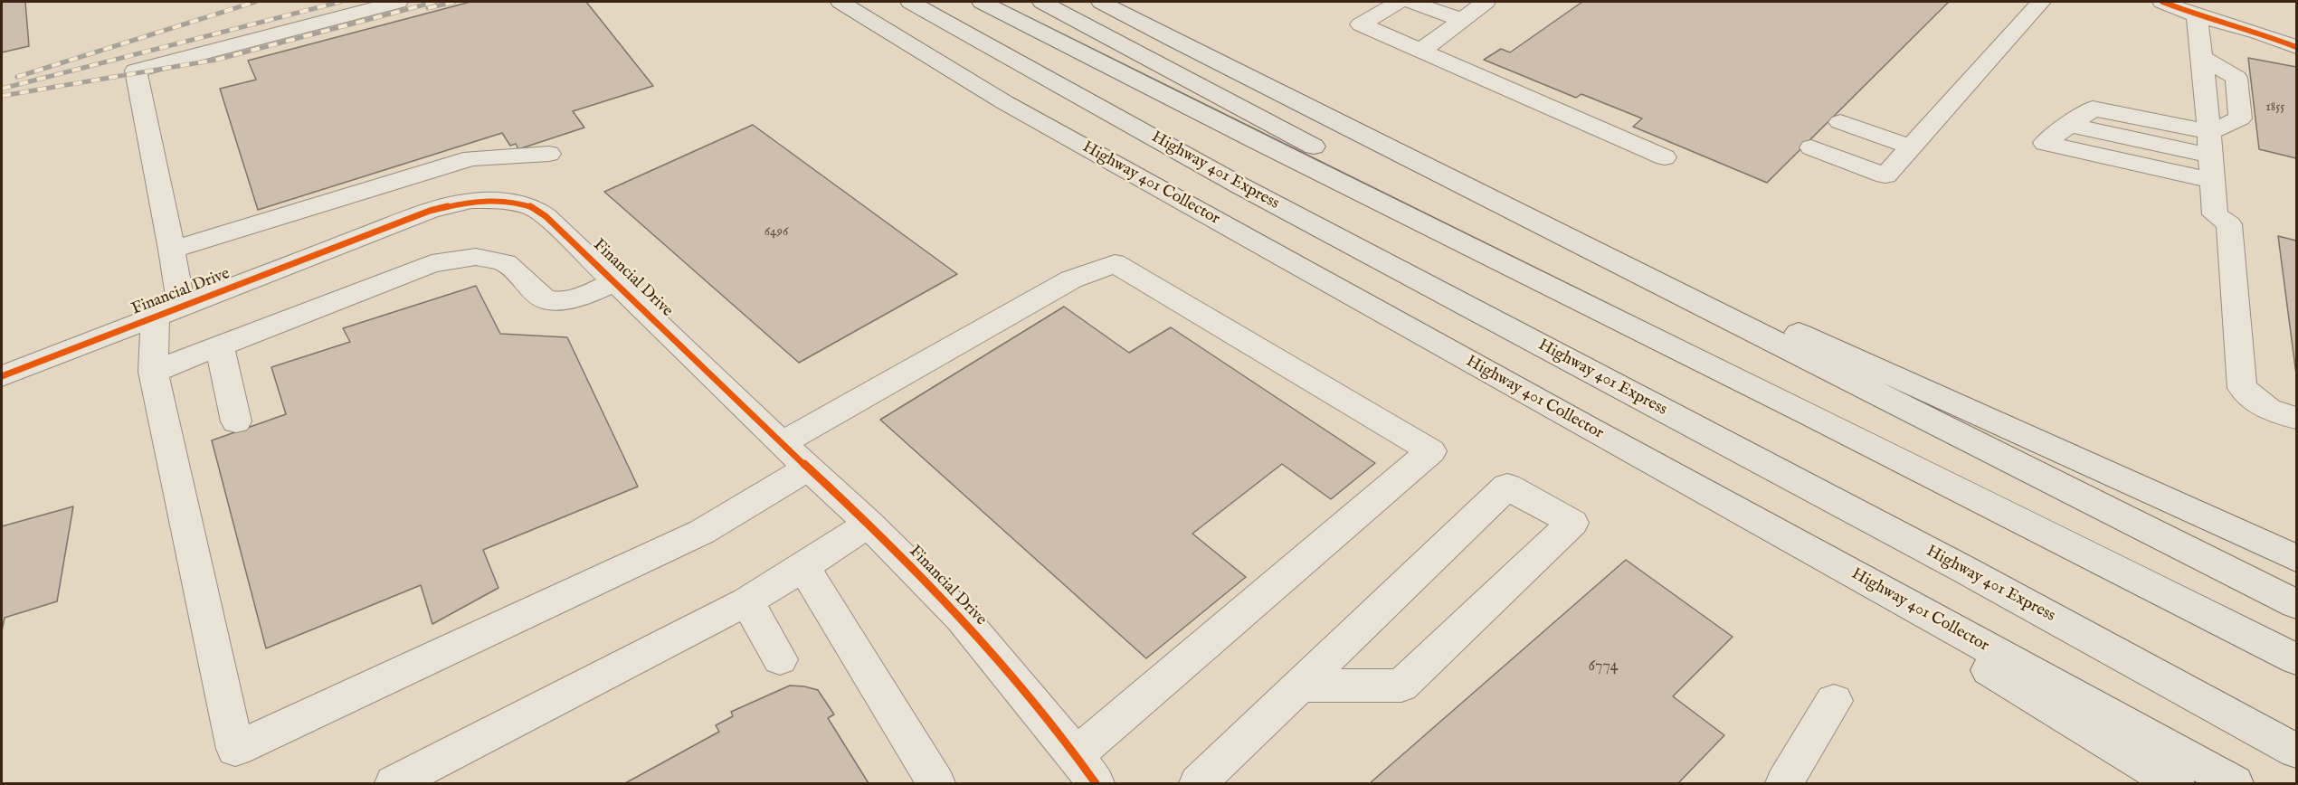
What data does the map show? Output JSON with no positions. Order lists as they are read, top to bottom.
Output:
{
  "streets": {
    "highway": ["Highway 401 Express", "Highway 401 Collector"],
    "street": ["Financial Drive"]
  },
  "house_numbers": ["1855", "6496", "6774"]
}
